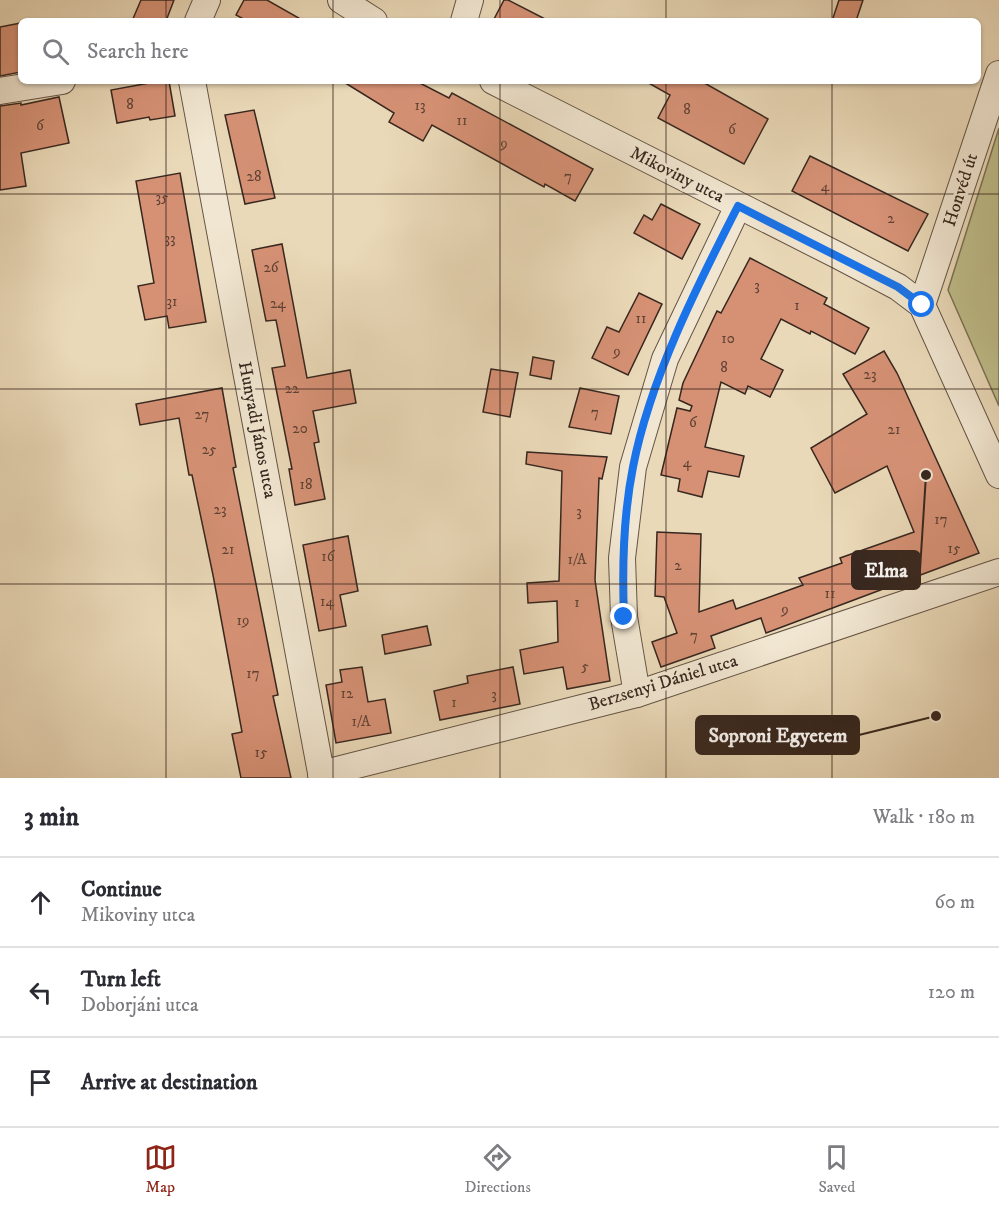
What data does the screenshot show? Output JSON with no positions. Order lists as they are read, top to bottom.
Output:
{
  "streets": {
    "street": [
      "Mikoviny utca",
      "Honvéd út",
      "Hunyadi János utca",
      "Berzsenyi Dániel utca"
    ]
  },
  "crossings": [
    ["Mikoviny utca", "Honvéd út"],
    ["Hunyadi János utca", "Berzsenyi Dániel utca"]
  ],
  "places": ["Elma", "Soproni Egyetem"],
  "house_numbers": [
    "8",
    "13",
    "8",
    "11",
    "6",
    "6",
    "9",
    "28",
    "7",
    "4",
    "35",
    "2",
    "33",
    "26",
    "3",
    "31",
    "24",
    "1",
    "11",
    "10",
    "9",
    "8",
    "23",
    "22",
    "7",
    "27",
    "6",
    "20",
    "21",
    "25",
    "4",
    "18",
    "23",
    "3",
    "17",
    "15",
    "21",
    "16",
    "1/A",
    "2",
    "11",
    "14",
    "1",
    "9",
    "19",
    "7",
    "5",
    "17",
    "12",
    "3",
    "1",
    "1/A",
    "15"
  ],
  "page": {
    "search": "Search here",
    "heading": ["3 min", "Walk · 180 m"],
    "list": [
      ["Continue", "Mikoviny utca", "60 m"],
      ["Turn left", "Doborjáni utca", "120 m"],
      "Arrive at destination"
    ],
    "nav": ["Map", "Directions", "Saved"]
  }
}
